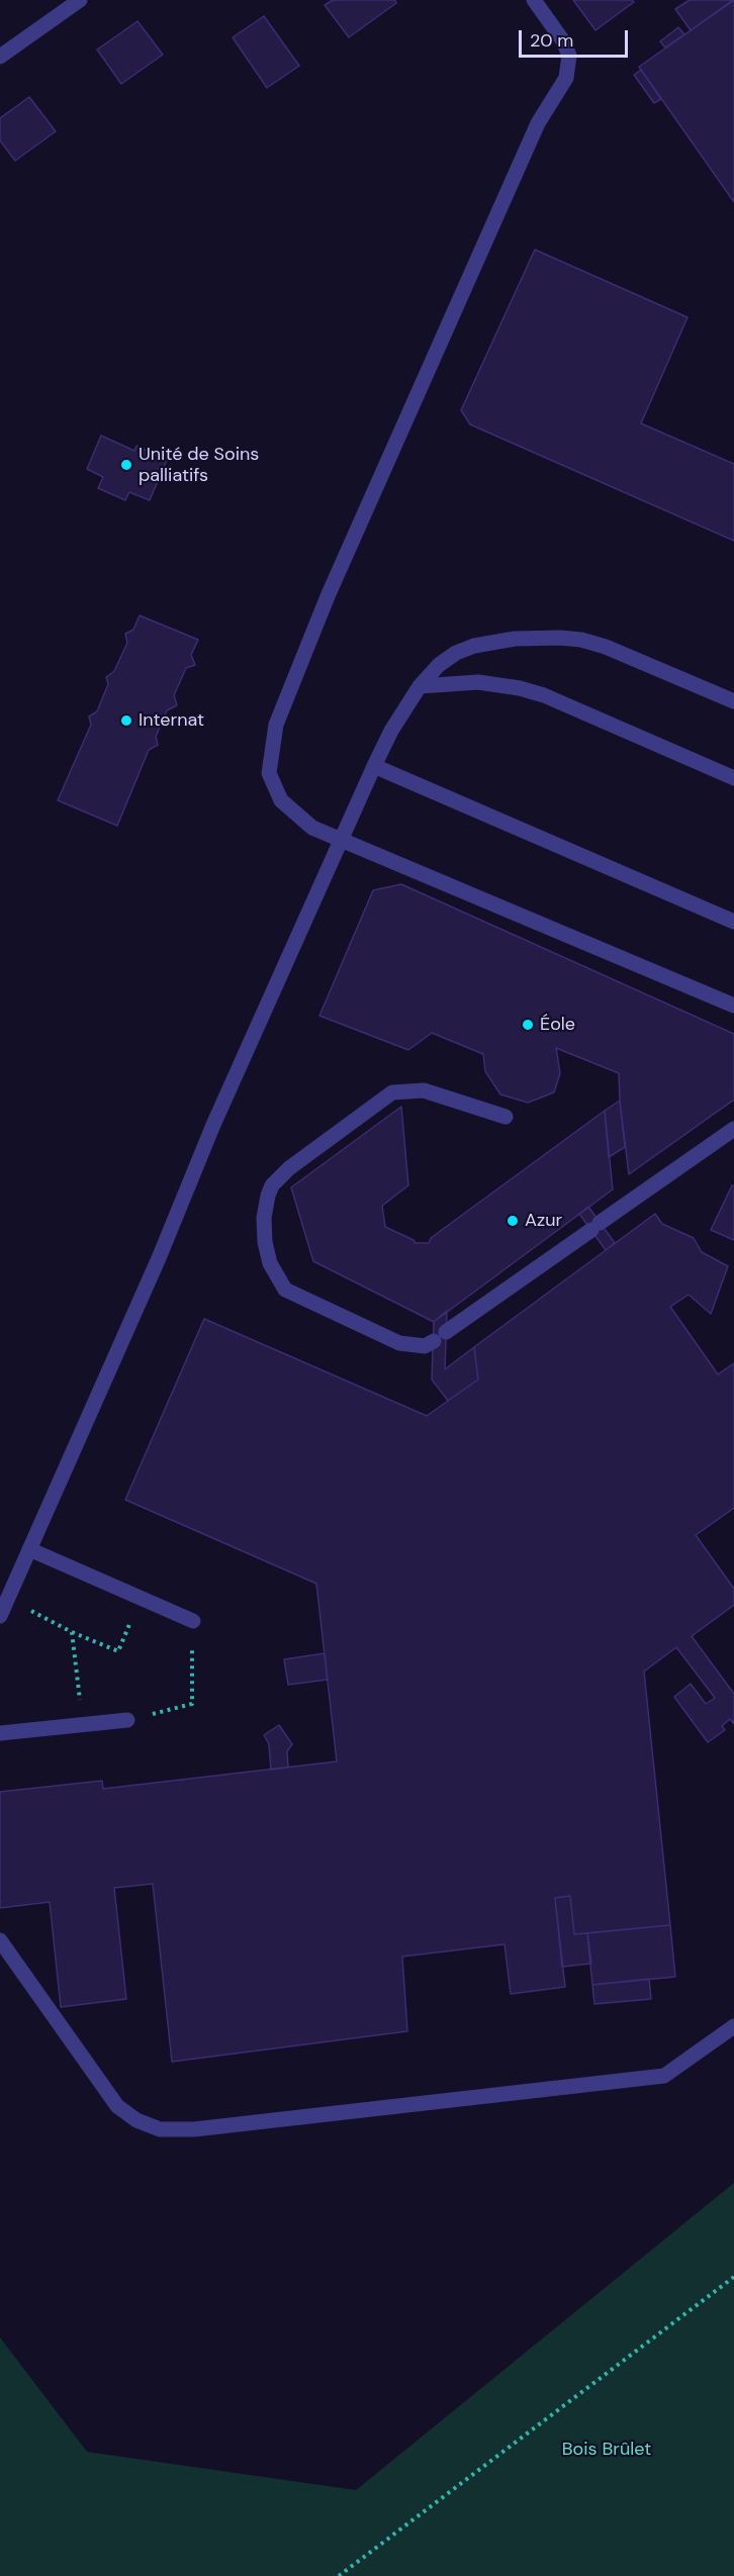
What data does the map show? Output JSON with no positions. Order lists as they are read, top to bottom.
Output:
{
  "parks": ["Bois Brûlet"],
  "places": [
    "Unité de Soins palliatifs",
    "Internat",
    "Éole",
    "Azur"
  ],
  "scale_bar": "20 m"
}
